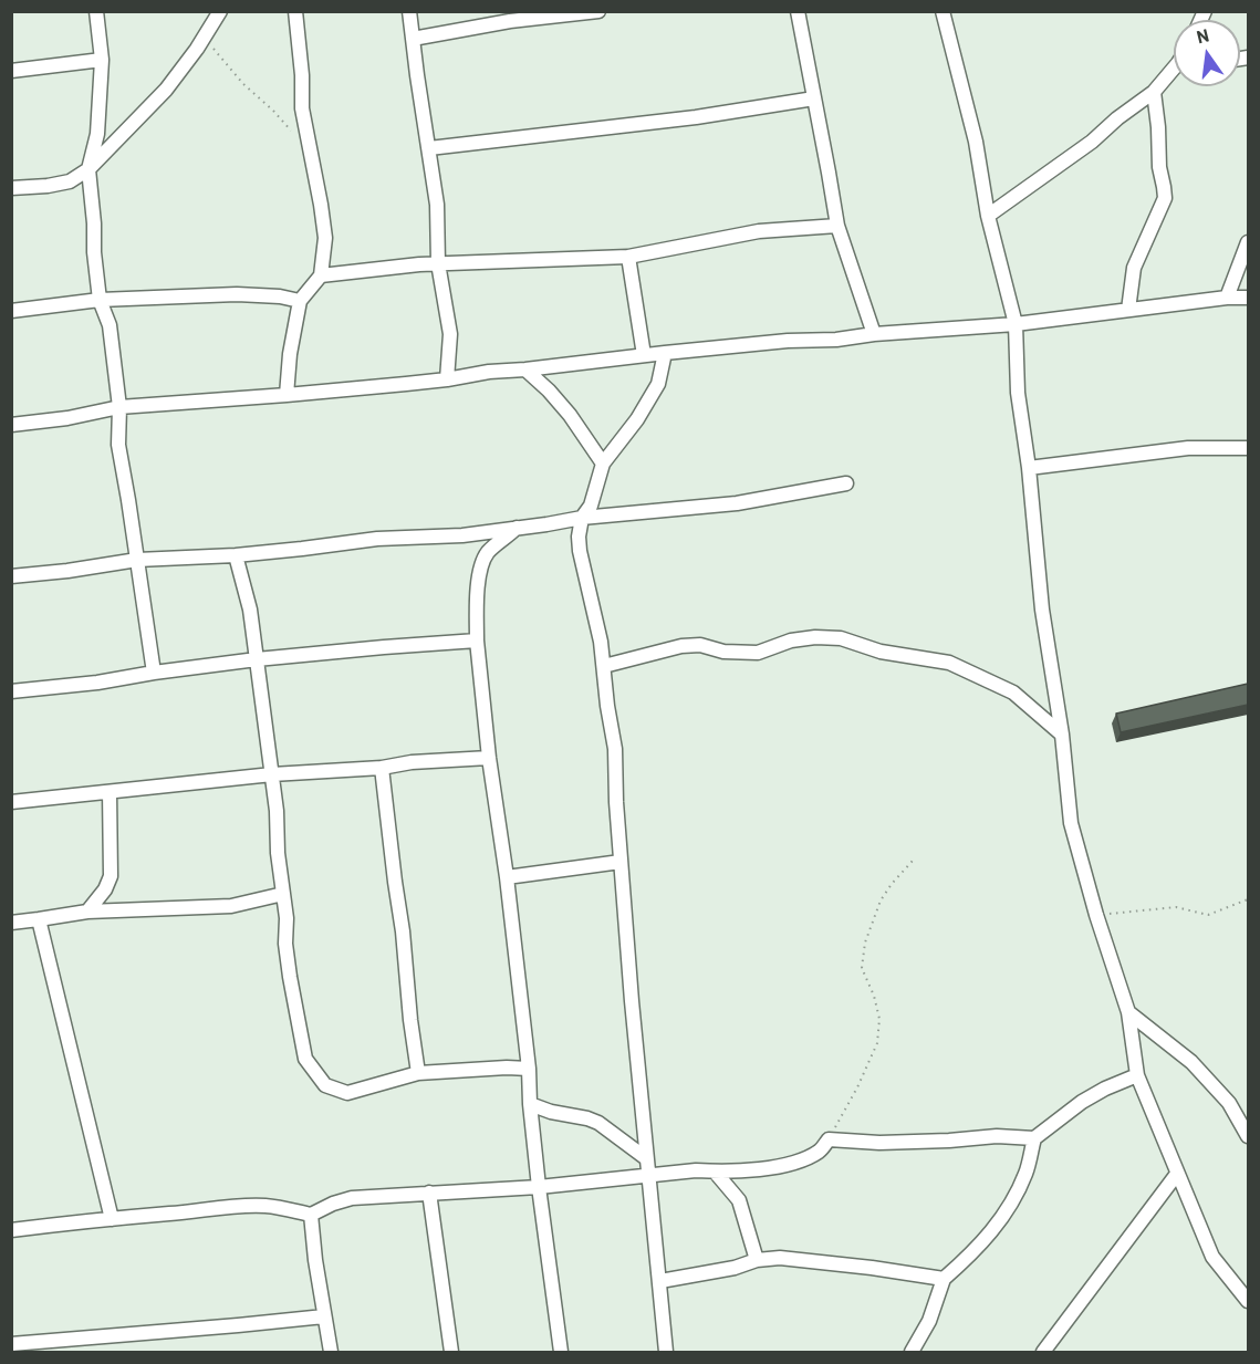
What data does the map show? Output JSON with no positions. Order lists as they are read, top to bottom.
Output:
{
  "north": "top"
}
